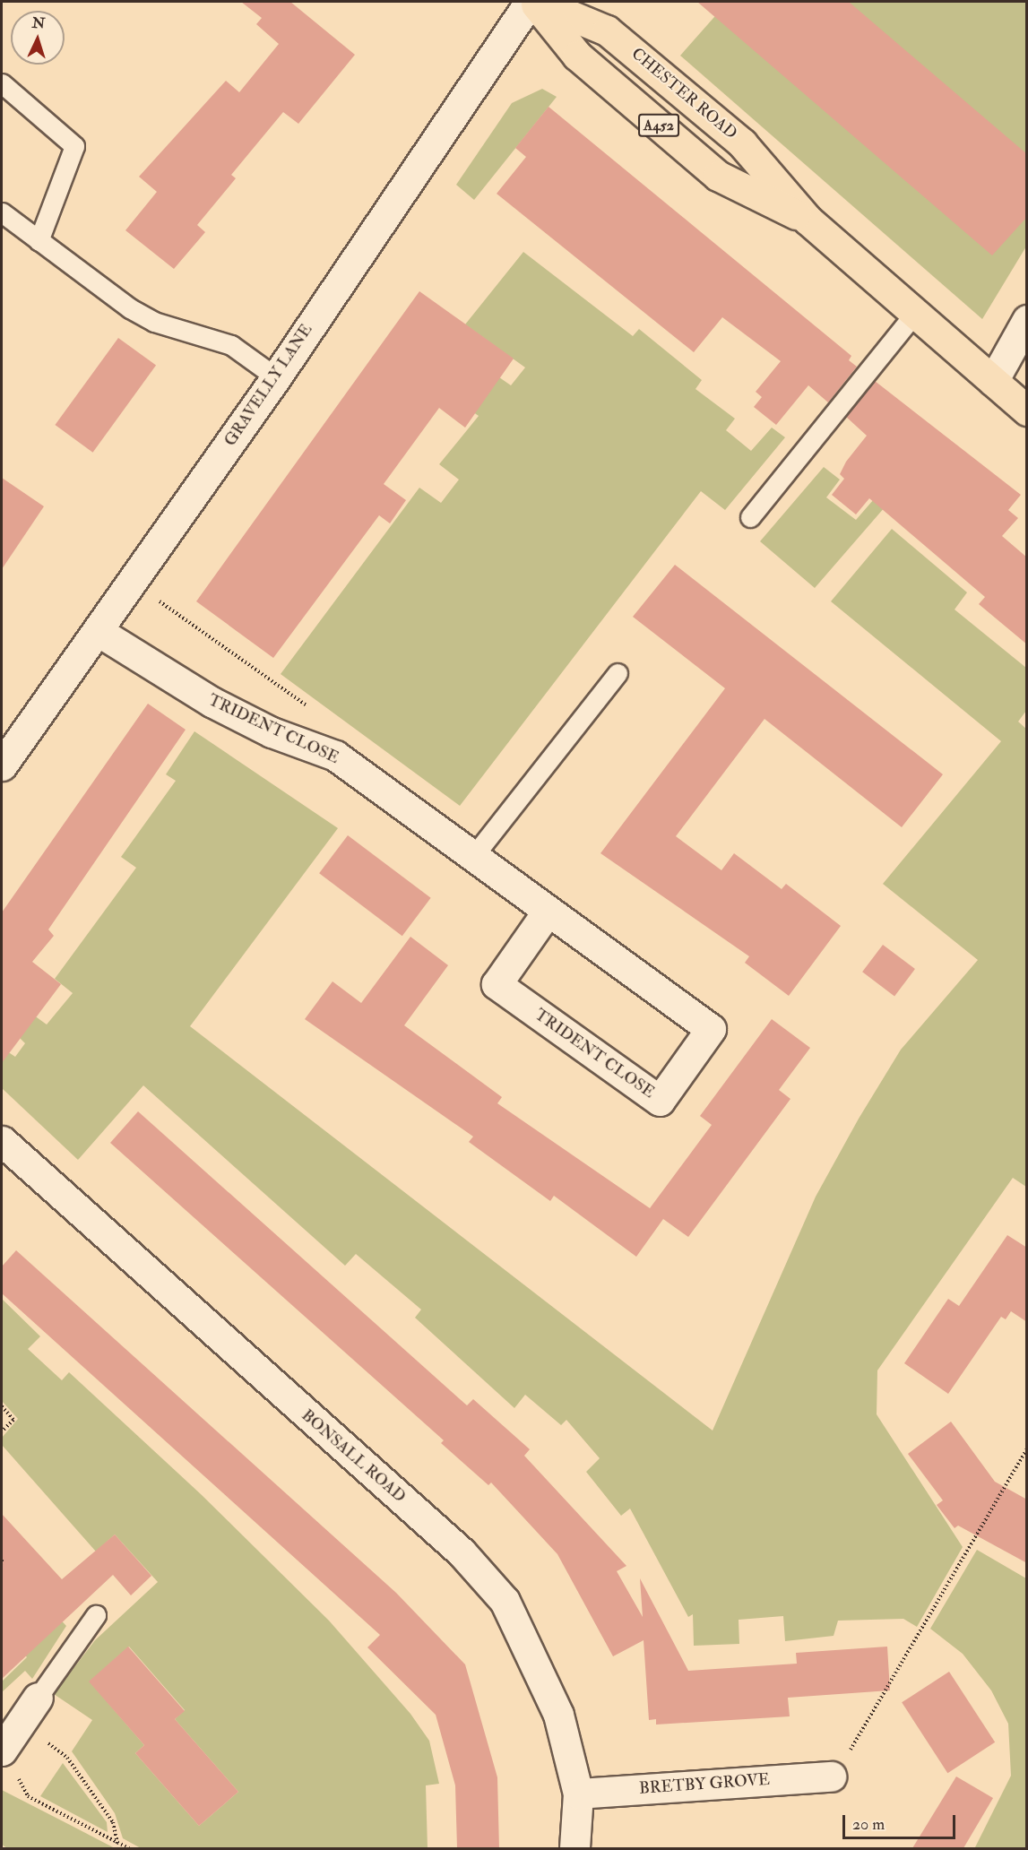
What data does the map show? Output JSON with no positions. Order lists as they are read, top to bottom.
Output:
{
  "streets": {
    "highway": ["CHESTER ROAD", "A452"],
    "street": [
      "GRAVELLY LANE",
      "TRIDENT CLOSE",
      "BONSALL ROAD",
      "BRETBY GROVE"
    ]
  },
  "crossings": [
    ["GRAVELLY LANE", "TRIDENT CLOSE"],
    ["BONSALL ROAD", "BRETBY GROVE"]
  ],
  "scale_bar": "20 m",
  "north": "top"
}
